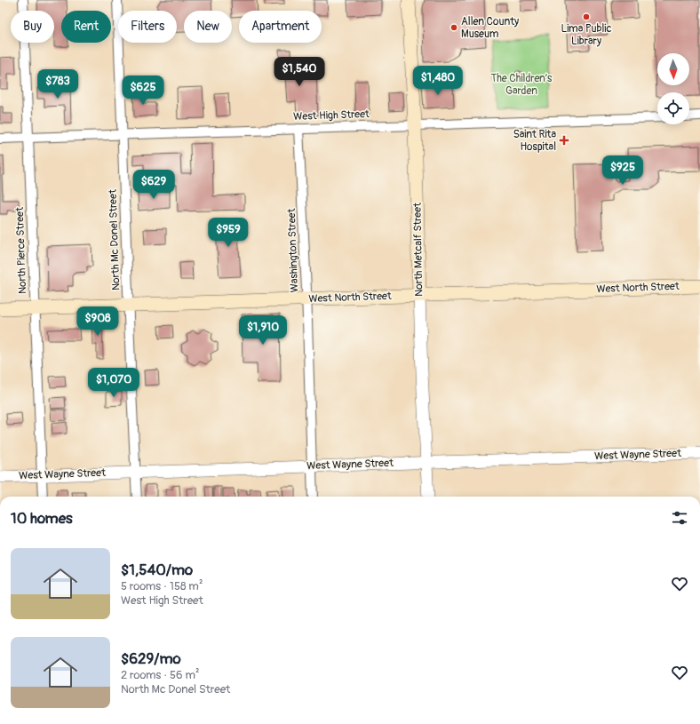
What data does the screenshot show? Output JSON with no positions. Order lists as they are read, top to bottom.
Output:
{
  "streets": {
    "main road": ["North Metcalf Street", "West North Street"],
    "street": [
      "West High Street",
      "North Mc Donel Street",
      "North Pierce Street",
      "Washington Street",
      "West Wayne Street"
    ]
  },
  "crossings": [
    ["West High Street", "North Mc Donel Street"],
    ["West High Street", "North Metcalf Street"],
    ["West High Street", "North Pierce Street"],
    ["West High Street", "Washington Street"],
    ["North Mc Donel Street", "West North Street"],
    ["North Mc Donel Street", "West Wayne Street"],
    ["North Metcalf Street", "West North Street"],
    ["North Metcalf Street", "West Wayne Street"],
    ["North Pierce Street", "West North Street"],
    ["North Pierce Street", "West Wayne Street"],
    ["Washington Street", "West North Street"],
    ["Washington Street", "West Wayne Street"]
  ],
  "parks": ["The Children’s Garden"],
  "places": {
    "other": ["Lima Public Library", "Allen County Museum"],
    "health": ["Saint Rita Hospital"]
  },
  "north": "bottom",
  "page": {
    "chip": [
      "Buy",
      "Rent",
      "Filters",
      "New",
      "Apartment"
    ],
    "price": [
      "$1,540",
      "$1,480",
      "$783",
      "$625",
      "$925",
      "$629",
      "$959",
      "$908",
      "$1,910",
      "$1,070"
    ],
    "heading": "10 homes",
    "list": [
      {
        "name": "$1,540/mo",
        "note": "5 rooms · 158 m² · West High Street"
      },
      {
        "name": "$629/mo",
        "note": "2 rooms · 56 m² · North Mc Donel Street"
      }
    ]
  }
}
